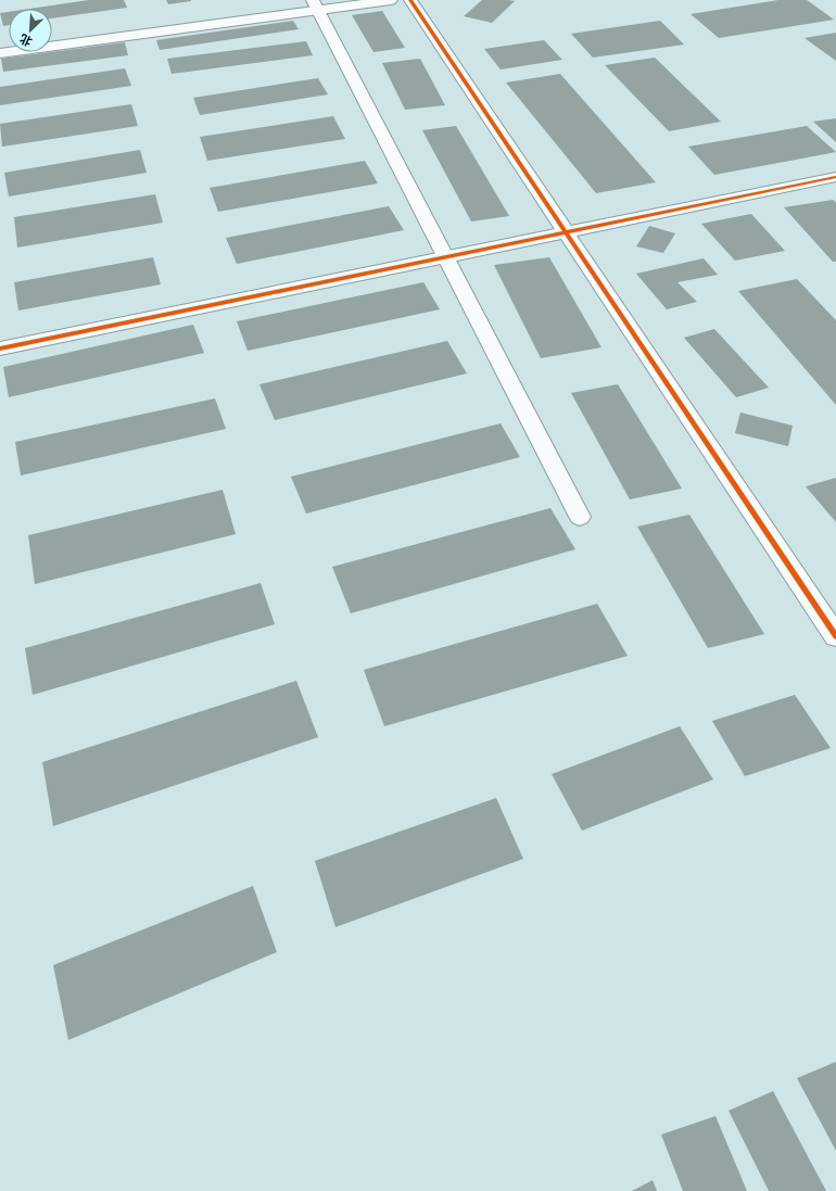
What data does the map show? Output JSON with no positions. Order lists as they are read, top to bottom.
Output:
{
  "north": "bottom left"
}
